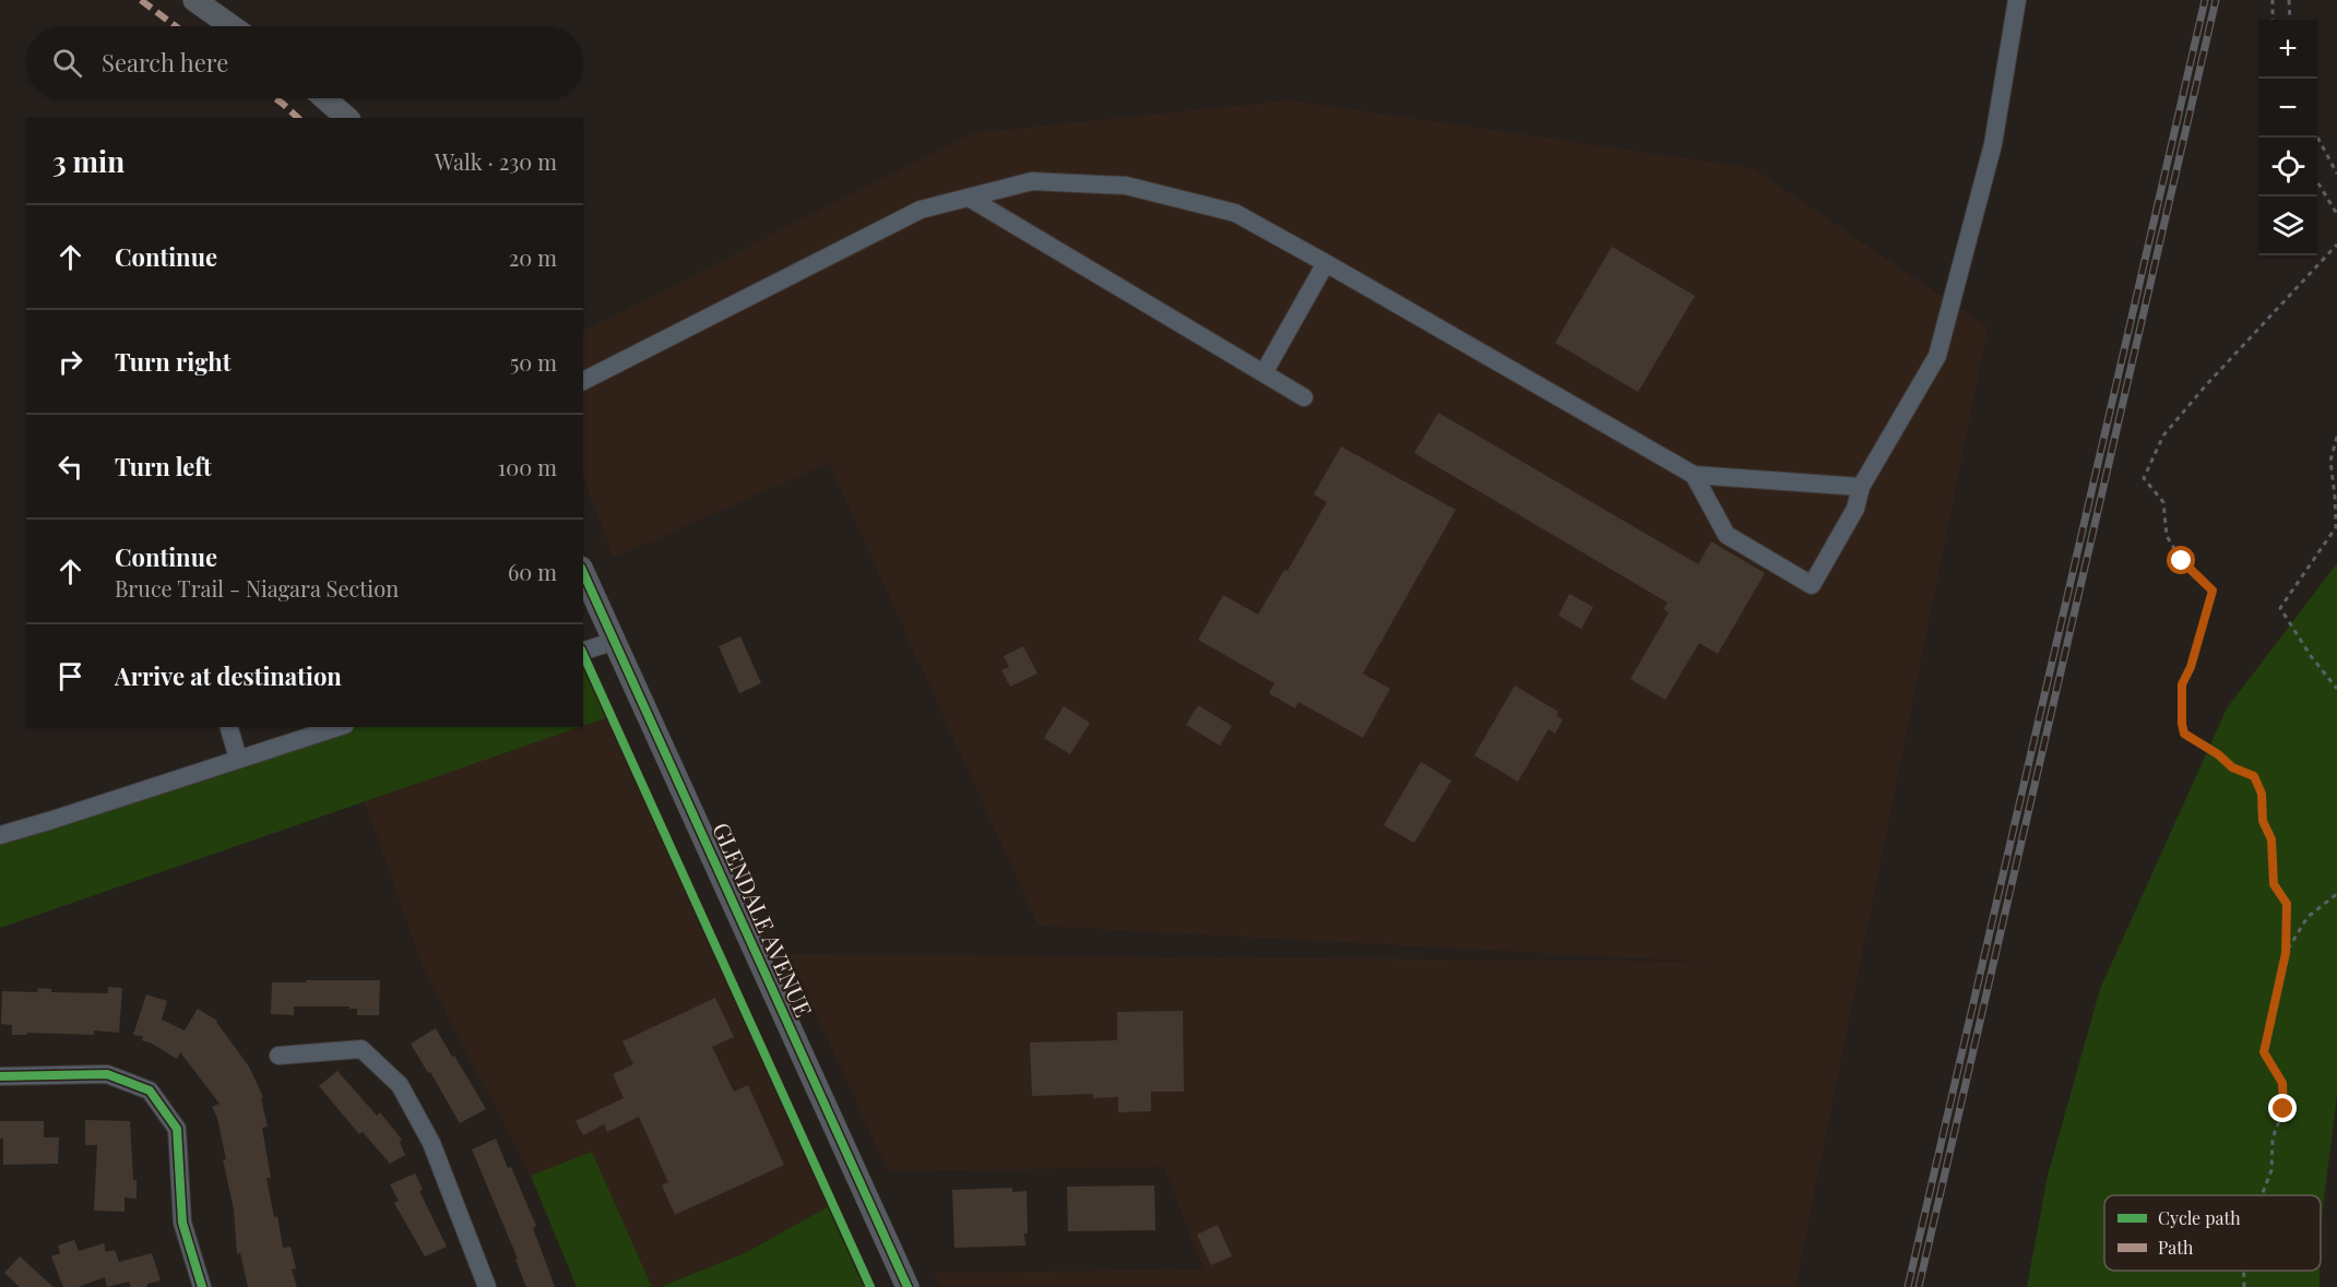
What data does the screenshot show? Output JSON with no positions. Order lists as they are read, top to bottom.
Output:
{
  "streets": {
    "main road": ["GLENDALE AVENUE"]
  },
  "legend": ["Cycle path", "Path"],
  "page": {
    "map_buttons": ["+", "−"],
    "search": "Search here",
    "heading": ["3 min", "Walk · 230 m"],
    "list": [
      ["Continue", "20 m"],
      ["Turn right", "50 m"],
      ["Turn left", "100 m"],
      ["Continue", "Bruce Trail - Niagara Section", "60 m"],
      "Arrive at destination"
    ]
  }
}
